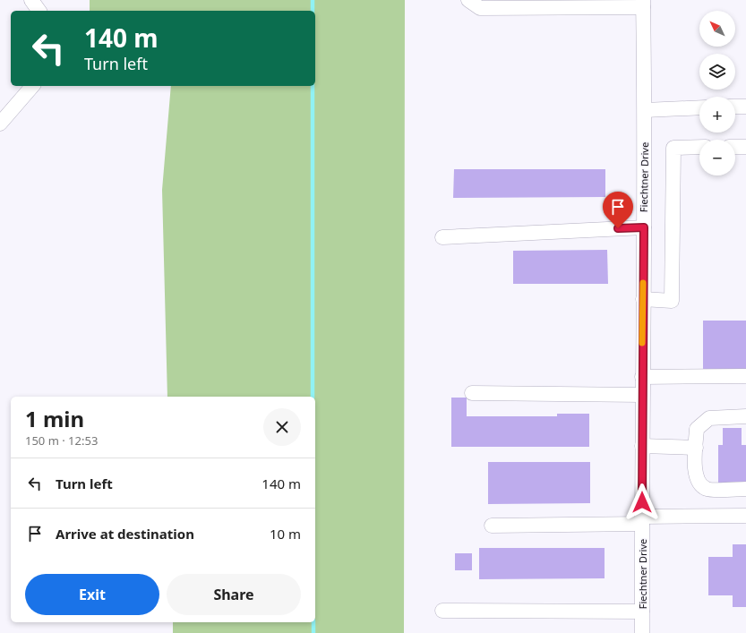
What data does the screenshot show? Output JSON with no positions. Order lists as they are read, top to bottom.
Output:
{
  "streets": {
    "street": ["Fiechtner Drive"]
  },
  "north": "top left",
  "page": {
    "map_buttons": ["+", "−"],
    "turn": ["140 m", "Turn left"],
    "heading": ["1 min", "150 m · 12:53"],
    "list": [
      {
        "name": "Turn left",
        "value": "140 m"
      },
      {
        "name": "Arrive at destination",
        "value": "10 m"
      }
    ],
    "buttons": ["Exit", "Share"]
  }
}
